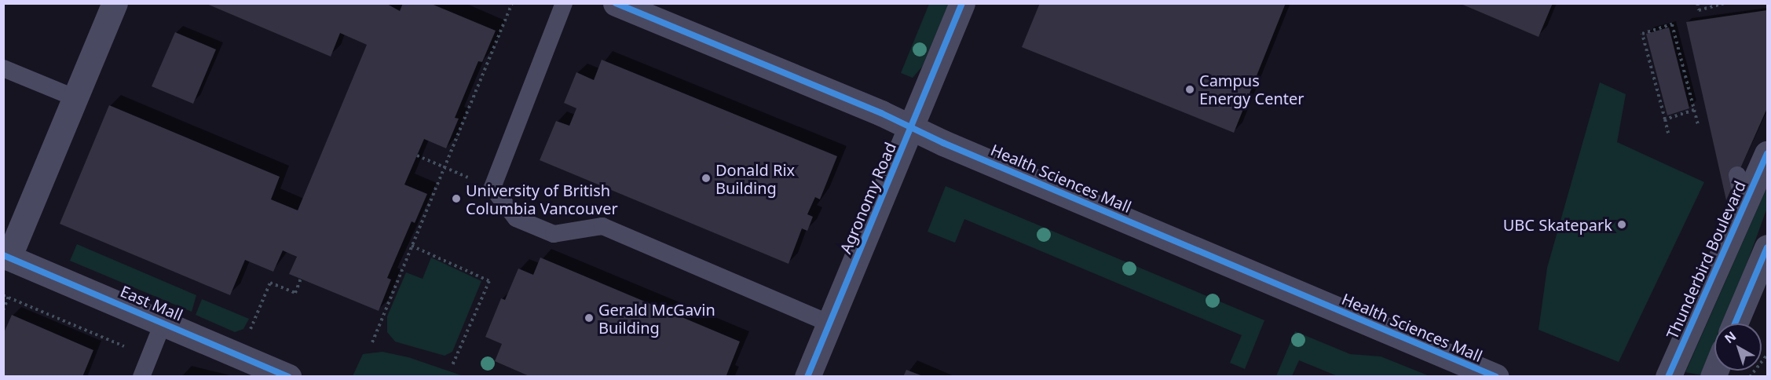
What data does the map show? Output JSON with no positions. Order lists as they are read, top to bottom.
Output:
{
  "streets": {
    "street": [
      "Health Sciences Mall",
      "Agronomy Road",
      "Thunderbird Boulevard",
      "East Mall"
    ]
  },
  "crossings": [
    ["Health Sciences Mall", "Agronomy Road"]
  ],
  "places": [
    "Campus Energy Center",
    "Donald Rix Building",
    "University of British Columbia Vancouver",
    "UBC Skatepark",
    "Gerald McGavin Building"
  ],
  "north": "top left"
}
